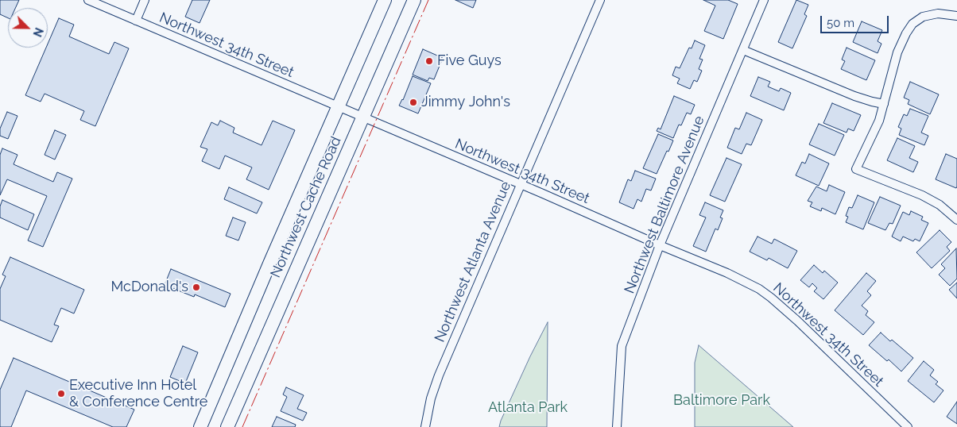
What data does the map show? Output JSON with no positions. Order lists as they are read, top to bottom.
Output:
{
  "streets": {
    "main road": ["Northwest Cache Road"],
    "street": ["Northwest 34th Street", "Northwest Baltimore Avenue", "Northwest Atlanta Avenue"]
  },
  "crossings": [
    ["Northwest 34th Street", "Northwest Baltimore Avenue"],
    ["Northwest 34th Street", "Northwest Cache Road"],
    ["Northwest 34th Street", "Northwest Atlanta Avenue"]
  ],
  "parks": ["Baltimore Park", "Atlanta Park"],
  "places": [
    "Five Guys",
    "Jimmy John's",
    "McDonald's",
    "Executive Inn Hotel & Conference Centre"
  ],
  "scale_bar": "50 m",
  "north": "bottom right"
}
